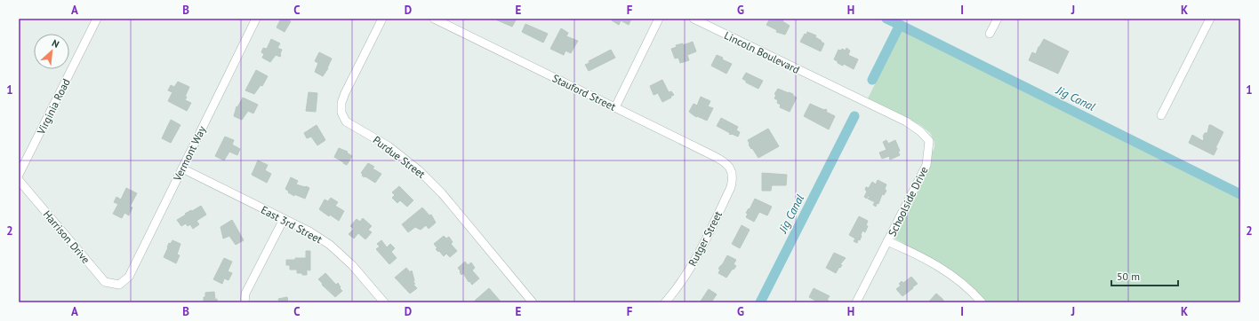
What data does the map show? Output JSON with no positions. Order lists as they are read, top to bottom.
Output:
{
  "streets": {
    "street": [
      "Lincoln Boulevard",
      "Stauford Street",
      "Virginia Road",
      "Vermont Way",
      "Purdue Street",
      "Schoolside Drive",
      "East 3rd Street",
      "Harrison Drive",
      "Rutger Street"
    ]
  },
  "crossings": [
    ["Lincoln Boulevard", "Schoolside Drive"],
    ["Stauford Street", "Rutger Street"],
    ["Vermont Way", "East 3rd Street"],
    ["Vermont Way", "Harrison Drive"]
  ],
  "water": ["Jig Canal"],
  "scale_bar": "50 m",
  "north": "top right",
  "grid": {
    "columns": [
      "A",
      "B",
      "C",
      "D",
      "E",
      "F",
      "G",
      "H",
      "I",
      "J",
      "K"
    ],
    "rows": ["1", "2"]
  }
}
